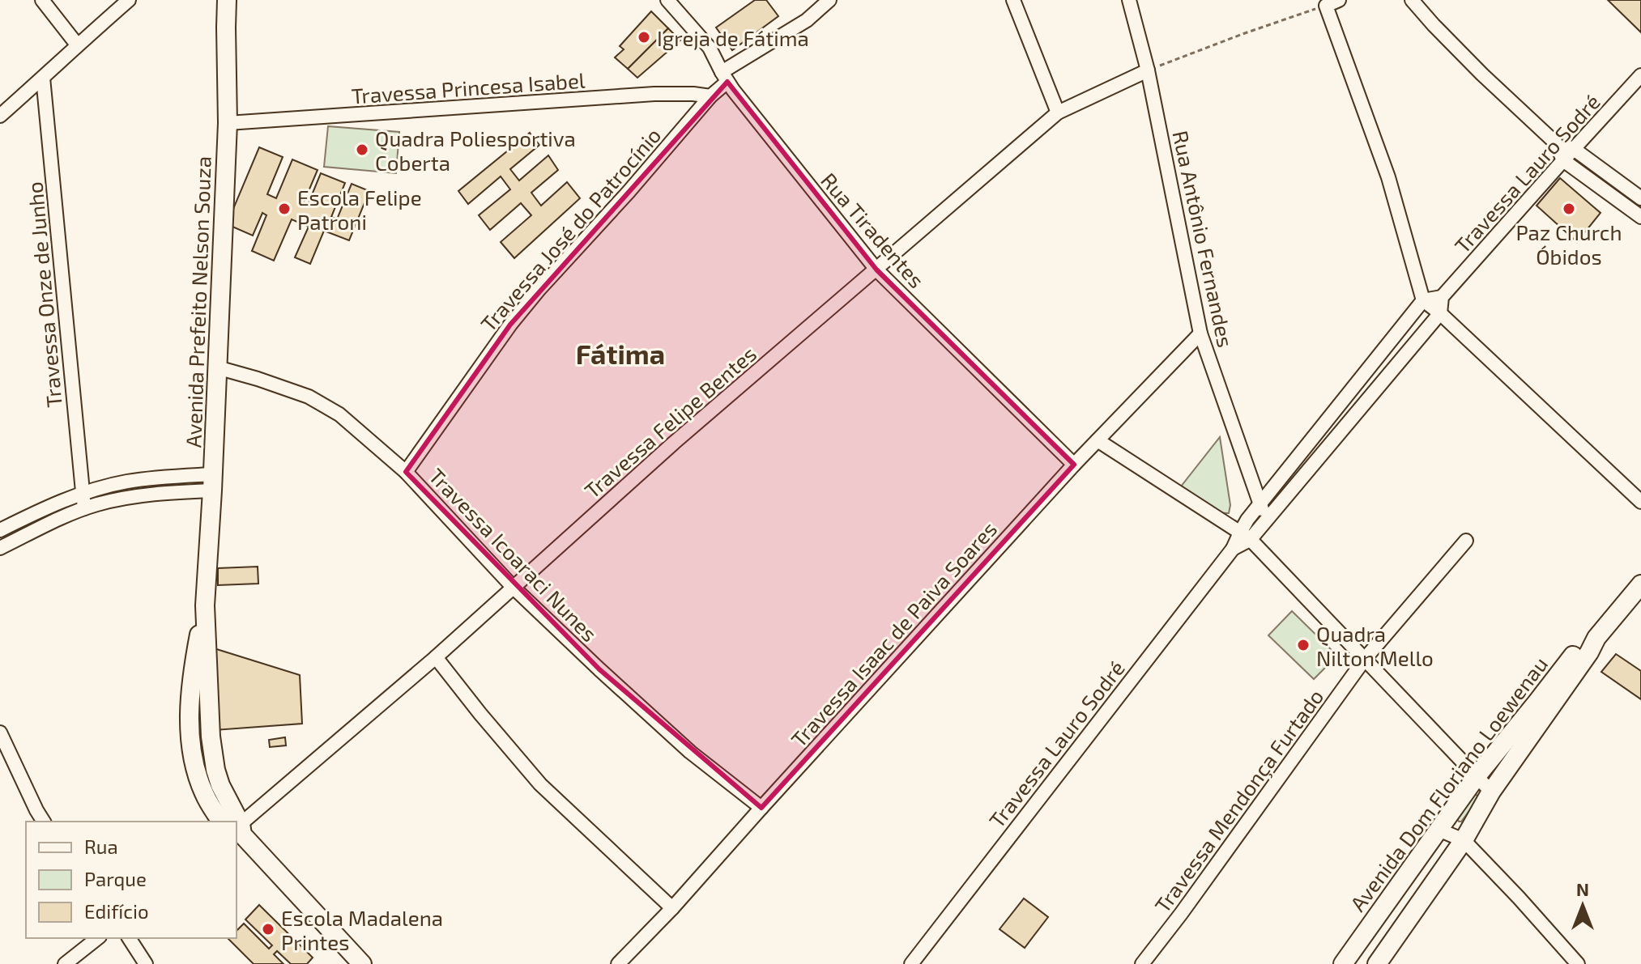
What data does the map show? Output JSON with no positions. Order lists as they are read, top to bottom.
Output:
{
  "streets": {
    "street": [
      "Travessa Princesa Isabel",
      "Travessa Lauro Sodré",
      "Travessa José do Patrocínio",
      "Rua Tiradentes",
      "Rua Antônio Fernandes",
      "Travessa Onze de Junho",
      "Avenida Prefeito Nelson Souza",
      "Travessa Felipe Bentes",
      "Travessa Icoaraci Nunes",
      "Travessa Isaac de Paiva Soares",
      "Avenida Dom Floriano Loewenau",
      "Travessa Mendonça Furtado"
    ]
  },
  "crossings": [
    ["Travessa Princesa Isabel", "Travessa José do Patrocínio"],
    ["Travessa Princesa Isabel", "Avenida Prefeito Nelson Souza"],
    ["Travessa Lauro Sodré", "Rua Antônio Fernandes"],
    ["Travessa José do Patrocínio", "Rua Tiradentes"],
    ["Travessa José do Patrocínio", "Travessa Icoaraci Nunes"],
    ["Rua Tiradentes", "Travessa Felipe Bentes"],
    ["Rua Tiradentes", "Travessa Isaac de Paiva Soares"],
    ["Rua Antônio Fernandes", "Travessa Felipe Bentes"],
    ["Rua Antônio Fernandes", "Travessa Isaac de Paiva Soares"],
    ["Avenida Prefeito Nelson Souza", "Travessa Icoaraci Nunes"],
    ["Travessa Felipe Bentes", "Travessa Icoaraci Nunes"],
    ["Travessa Icoaraci Nunes", "Travessa Isaac de Paiva Soares"]
  ],
  "districts": ["Fátima"],
  "places": [
    "Igreja de Fátima",
    "Quadra Poliesportiva Coberta",
    "Escola Felipe Patroni",
    "Paz Church Óbidos",
    "Quadra Nilton Mello",
    "Escola Madalena Printes"
  ],
  "legend": ["Rua", "Parque", "Edifício"],
  "north": "top"
}
